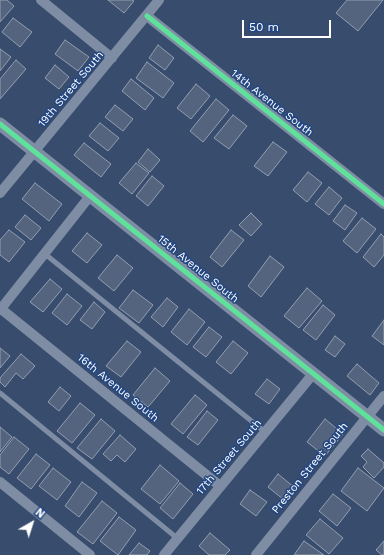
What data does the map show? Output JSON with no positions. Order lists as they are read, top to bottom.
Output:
{
  "streets": {
    "street": [
      "19th Street South",
      "14th Avenue South",
      "15th Avenue South",
      "16th Avenue South",
      "17th Street South",
      "Preston Street South"
    ]
  },
  "crossings": [
    ["19th Street South", "14th Avenue South"],
    ["19th Street South", "15th Avenue South"],
    ["15th Avenue South", "17th Street South"],
    ["15th Avenue South", "Preston Street South"],
    ["16th Avenue South", "17th Street South"]
  ],
  "scale_bar": "50 m",
  "north": "top right"
}
